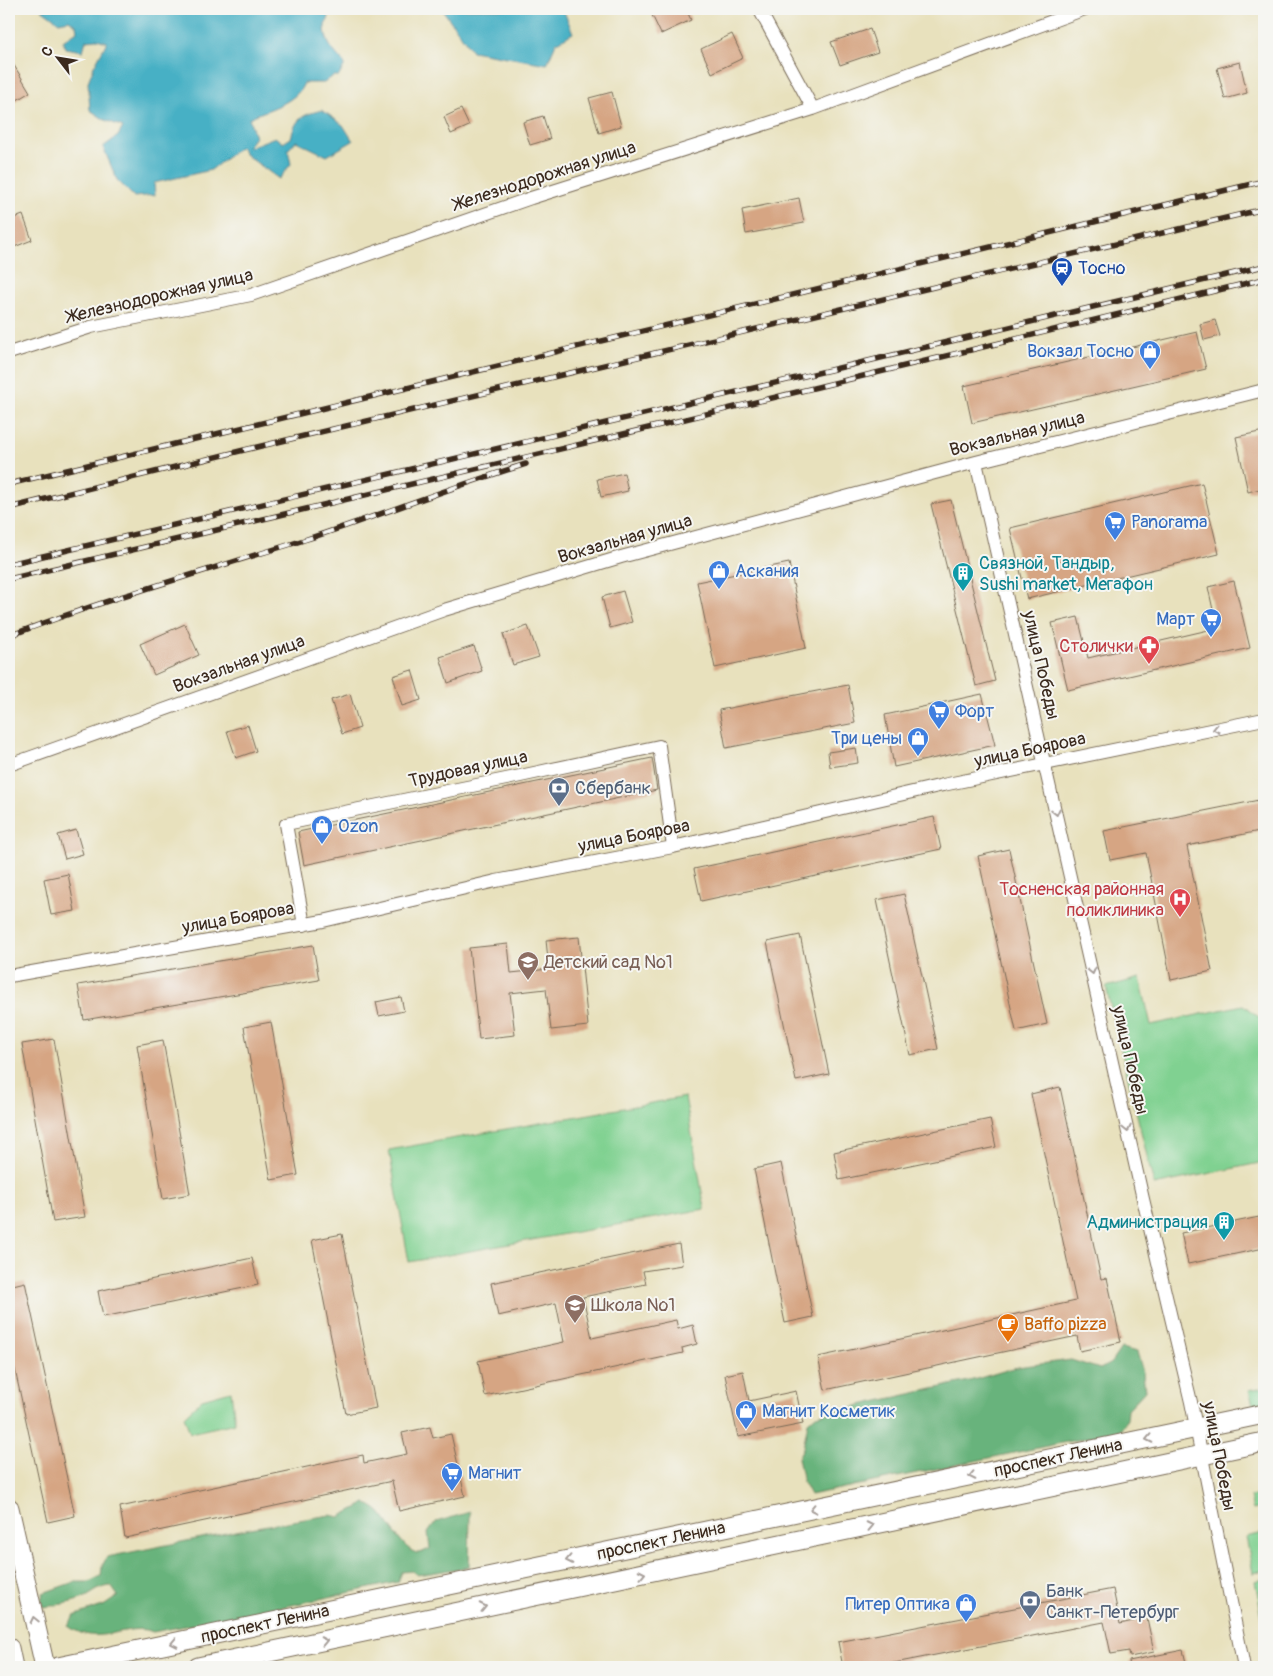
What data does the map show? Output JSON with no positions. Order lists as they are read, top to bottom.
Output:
{
  "streets": {
    "main road": ["проспект Ленина"],
    "street": [
      "Железнодорожная улица",
      "Вокзальная улица",
      "улица Победы",
      "улица Боярова",
      "Трудовая улица"
    ]
  },
  "crossings": [
    ["Вокзальная улица", "улица Победы"],
    ["улица Победы", "улица Боярова"],
    ["улица Победы", "проспект Ленина"],
    ["улица Боярова", "Трудовая улица"]
  ],
  "one_way": ["улица Победы"],
  "places": {
    "station": ["Тосно"],
    "shop": [
      "Вокзал Тосно",
      "Аскания",
      "Три цены",
      "Ozon",
      "Магнит Косметик",
      "Питер Оптика"
    ],
    "supermarket": [
      "Panorama",
      "Март",
      "Форт",
      "Магнит"
    ],
    "building": ["Связной, Тандыр, Sushi market, Мегафон", "Администрация"],
    "pharmacy": ["Столички"],
    "bank": ["Сбербанк", "Банк Санкт-Петербург"],
    "hospital": ["Тосненская районная поликлиника"],
    "school or university": ["Детский сад №1", "Школа №1"],
    "cafe": ["Baffo pizza"]
  },
  "north": "top left"
}
